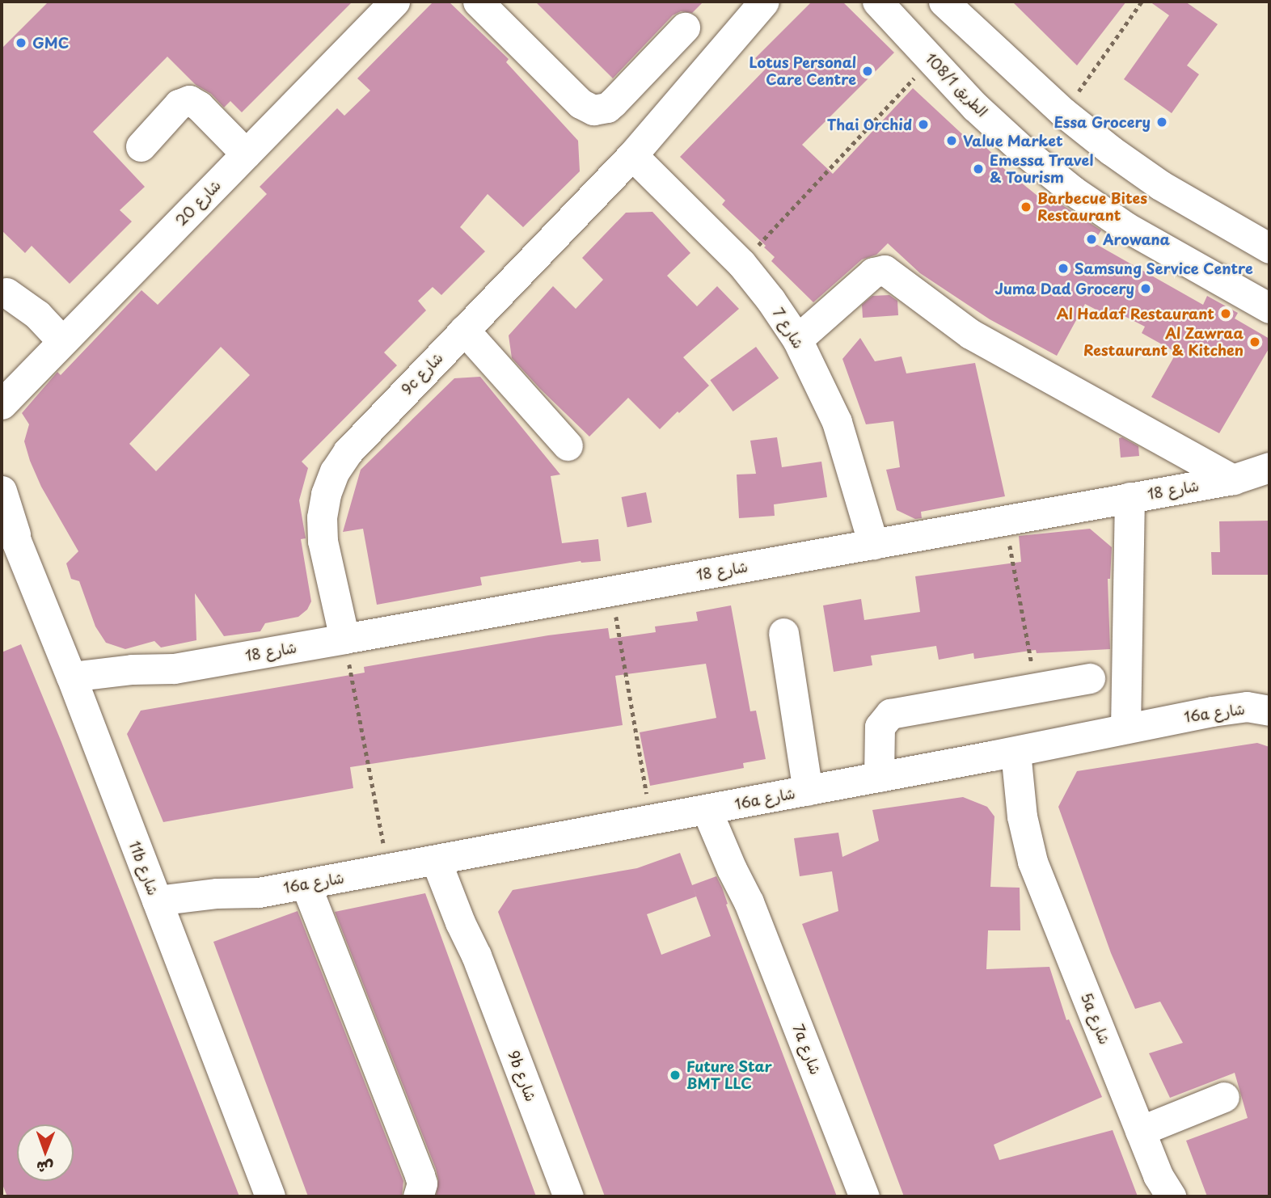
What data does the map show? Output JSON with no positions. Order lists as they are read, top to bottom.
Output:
{
  "streets": {
    "street": [
      "108/1 الطريق",
      "شارع 20",
      "شارع 7",
      "9c شارع",
      "شارع 18",
      "16a شارع",
      "11b شارع",
      "5a شارع",
      "7a شارع",
      "9b شارع"
    ]
  },
  "crossings": [
    ["شارع 7", "9c شارع"],
    ["شارع 7", "شارع 18"],
    ["9c شارع", "شارع 18"],
    ["شارع 18", "11b شارع"],
    ["16a شارع", "11b شارع"],
    ["16a شارع", "5a شارع"],
    ["16a شارع", "7a شارع"],
    ["16a شارع", "9b شارع"]
  ],
  "places": [
    "GMC",
    "Lotus Personal Care Centre",
    "Essa Grocery",
    "Thai Orchid",
    "Value Market",
    "Emessa Travel & Tourism",
    "Barbecue Bites Restaurant",
    "Arowana",
    "Samsung Service Centre",
    "Juma Dad Grocery",
    "Al Hadaf Restaurant",
    "Al Zawraa Restaurant & Kitchen",
    "Future Star BMT LLC"
  ],
  "north": "bottom"
}
